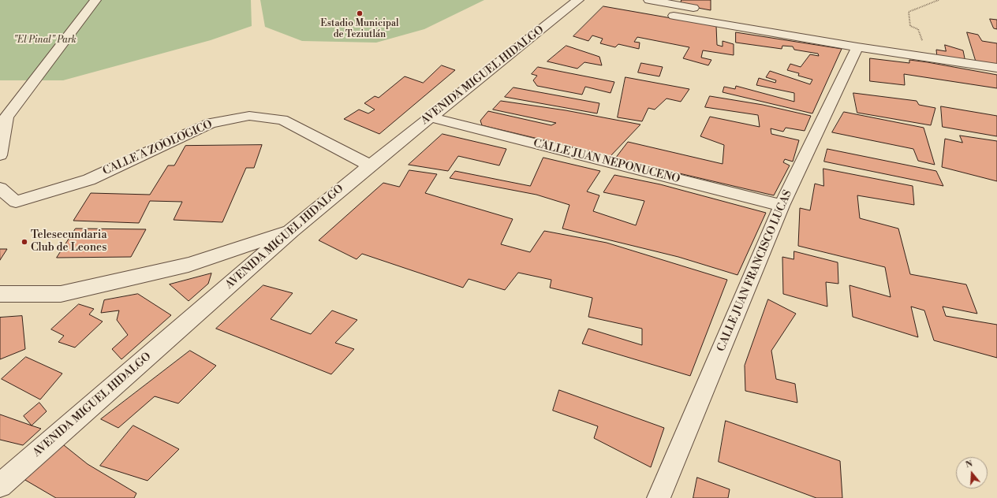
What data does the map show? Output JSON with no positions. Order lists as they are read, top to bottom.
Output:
{
  "streets": {
    "street": [
      "AVENIDA MIGUEL HIDALGO",
      "CALLE A ZOOLOGICO",
      "CALLE JUAN NEPONUCENO",
      "CALLE JUAN FRANCISCO LUCAS"
    ]
  },
  "crossings": [
    ["AVENIDA MIGUEL HIDALGO", "CALLE A ZOOLOGICO"],
    ["AVENIDA MIGUEL HIDALGO", "CALLE JUAN NEPONUCENO"],
    ["CALLE JUAN NEPONUCENO", "CALLE JUAN FRANCISCO LUCAS"]
  ],
  "parks": ["\"El Pinal\" Park"],
  "places": ["Estadio Municipal de Teziutlán", "Telesecundaria Club de Leones"],
  "north": "top"
}
